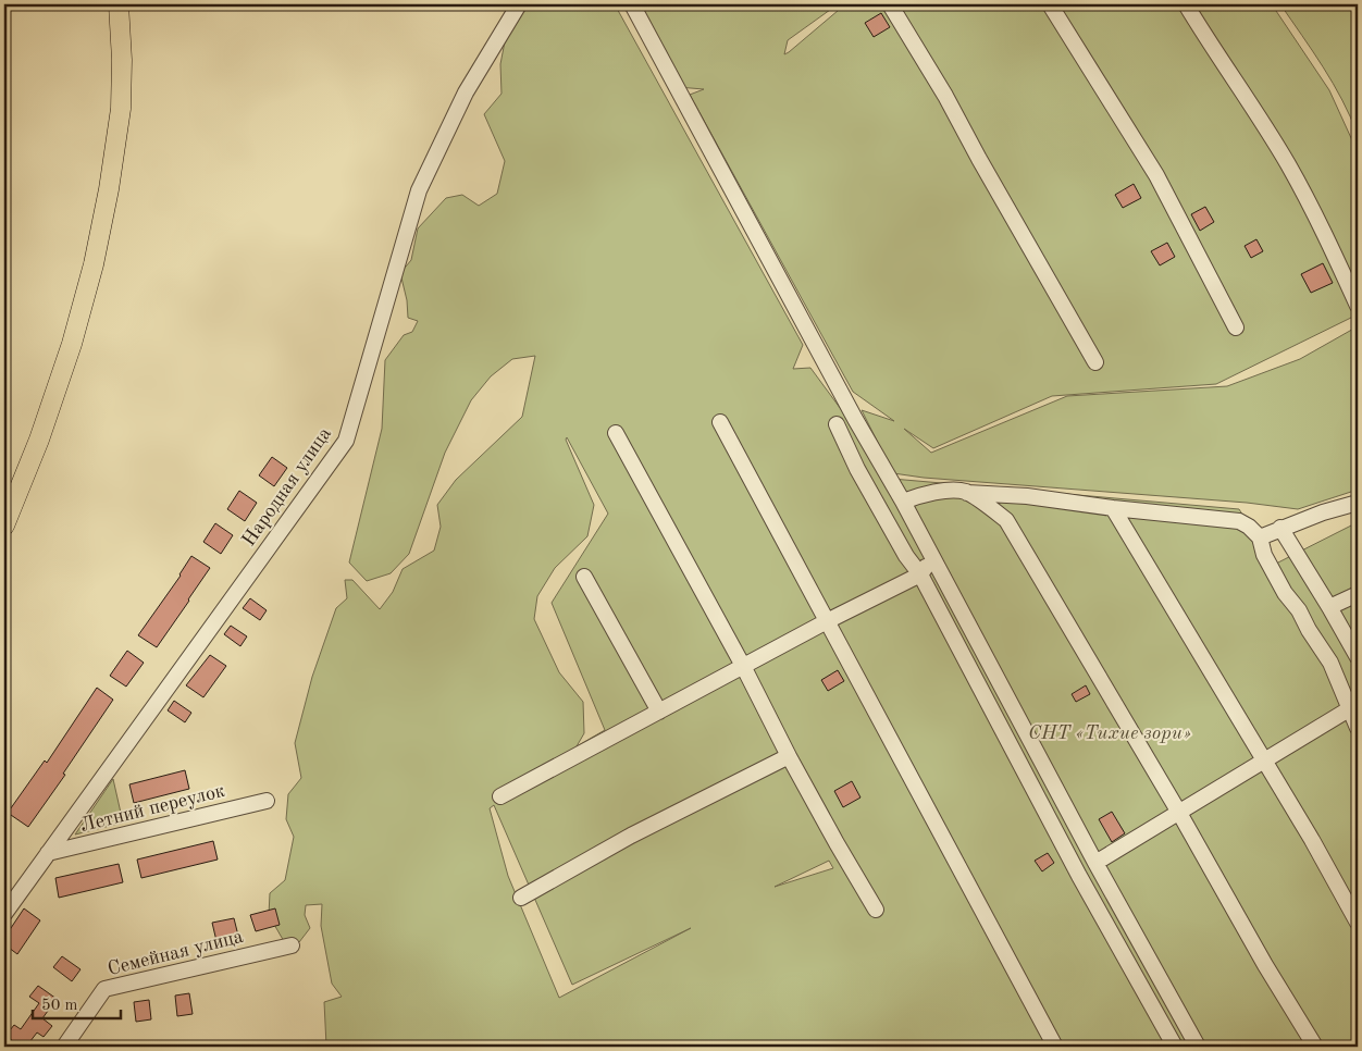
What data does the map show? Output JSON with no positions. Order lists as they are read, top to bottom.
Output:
{
  "streets": {
    "street": ["Народная улица", "Летний переулок", "Семейная улица"]
  },
  "crossings": [
    ["Народная улица", "Летний переулок"]
  ],
  "parks": ["СНТ «Тихие зори»"],
  "scale_bar": "50 m"
}
